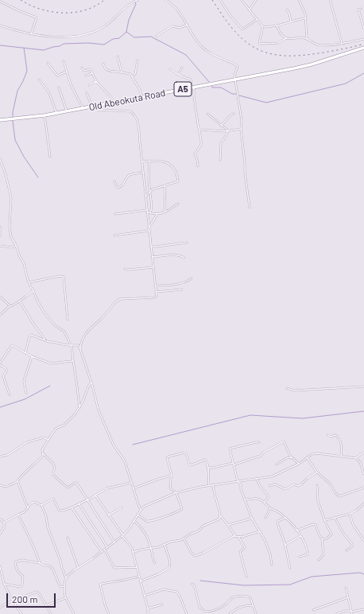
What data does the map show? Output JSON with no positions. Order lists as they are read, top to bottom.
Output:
{
  "streets": {
    "highway": ["A5", "Old Abeokuta Road"]
  },
  "scale_bar": "200 m"
}
